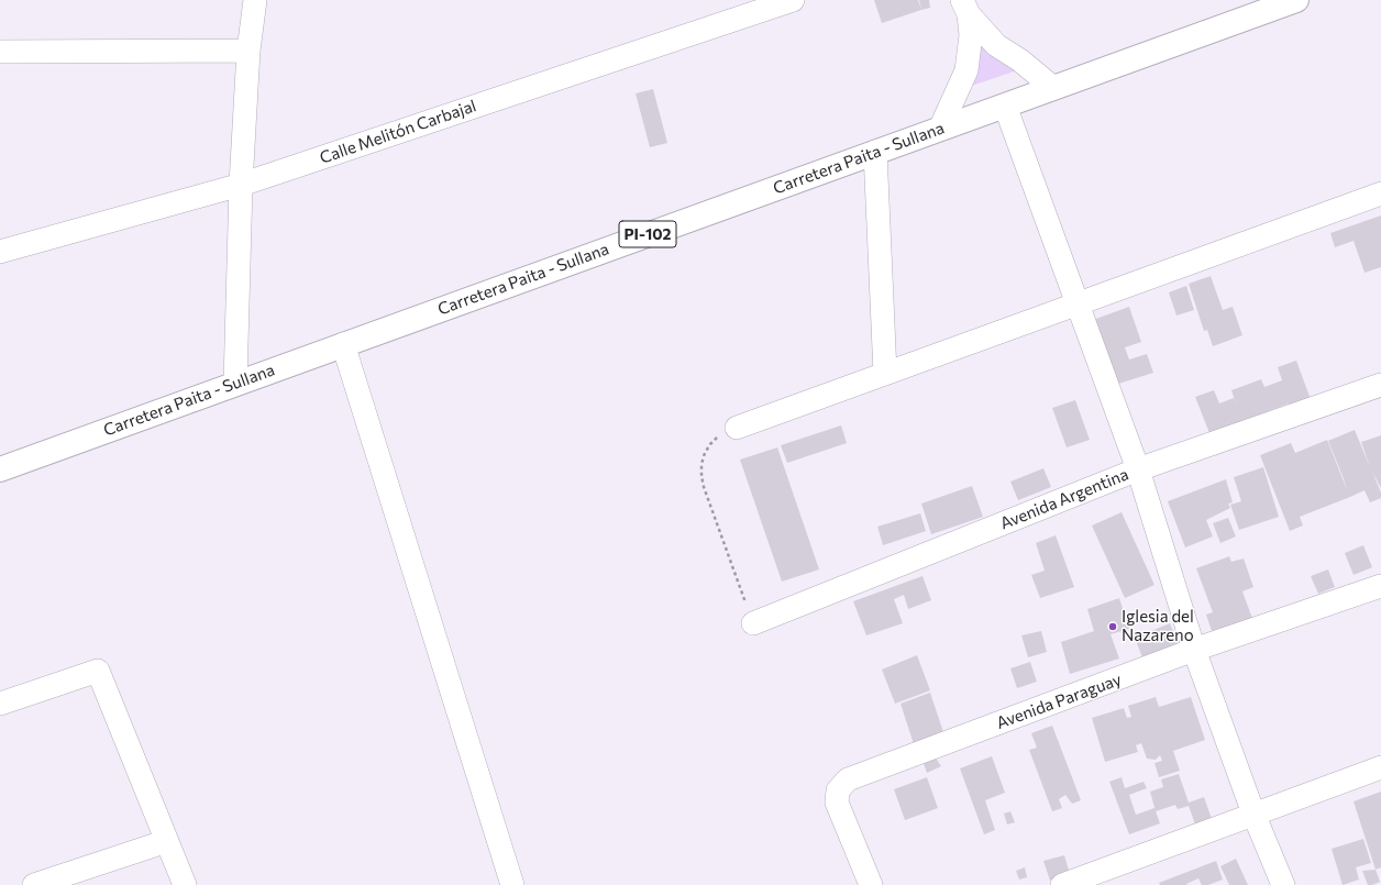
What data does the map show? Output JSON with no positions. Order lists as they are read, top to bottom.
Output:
{
  "streets": {
    "main road": ["Carretera Paita - Sullana", "PI-102"],
    "street": ["Calle Melitón Carbajal", "Avenida Argentina", "Avenida Paraguay"]
  },
  "places": ["Iglesia del Nazareno"]
}
